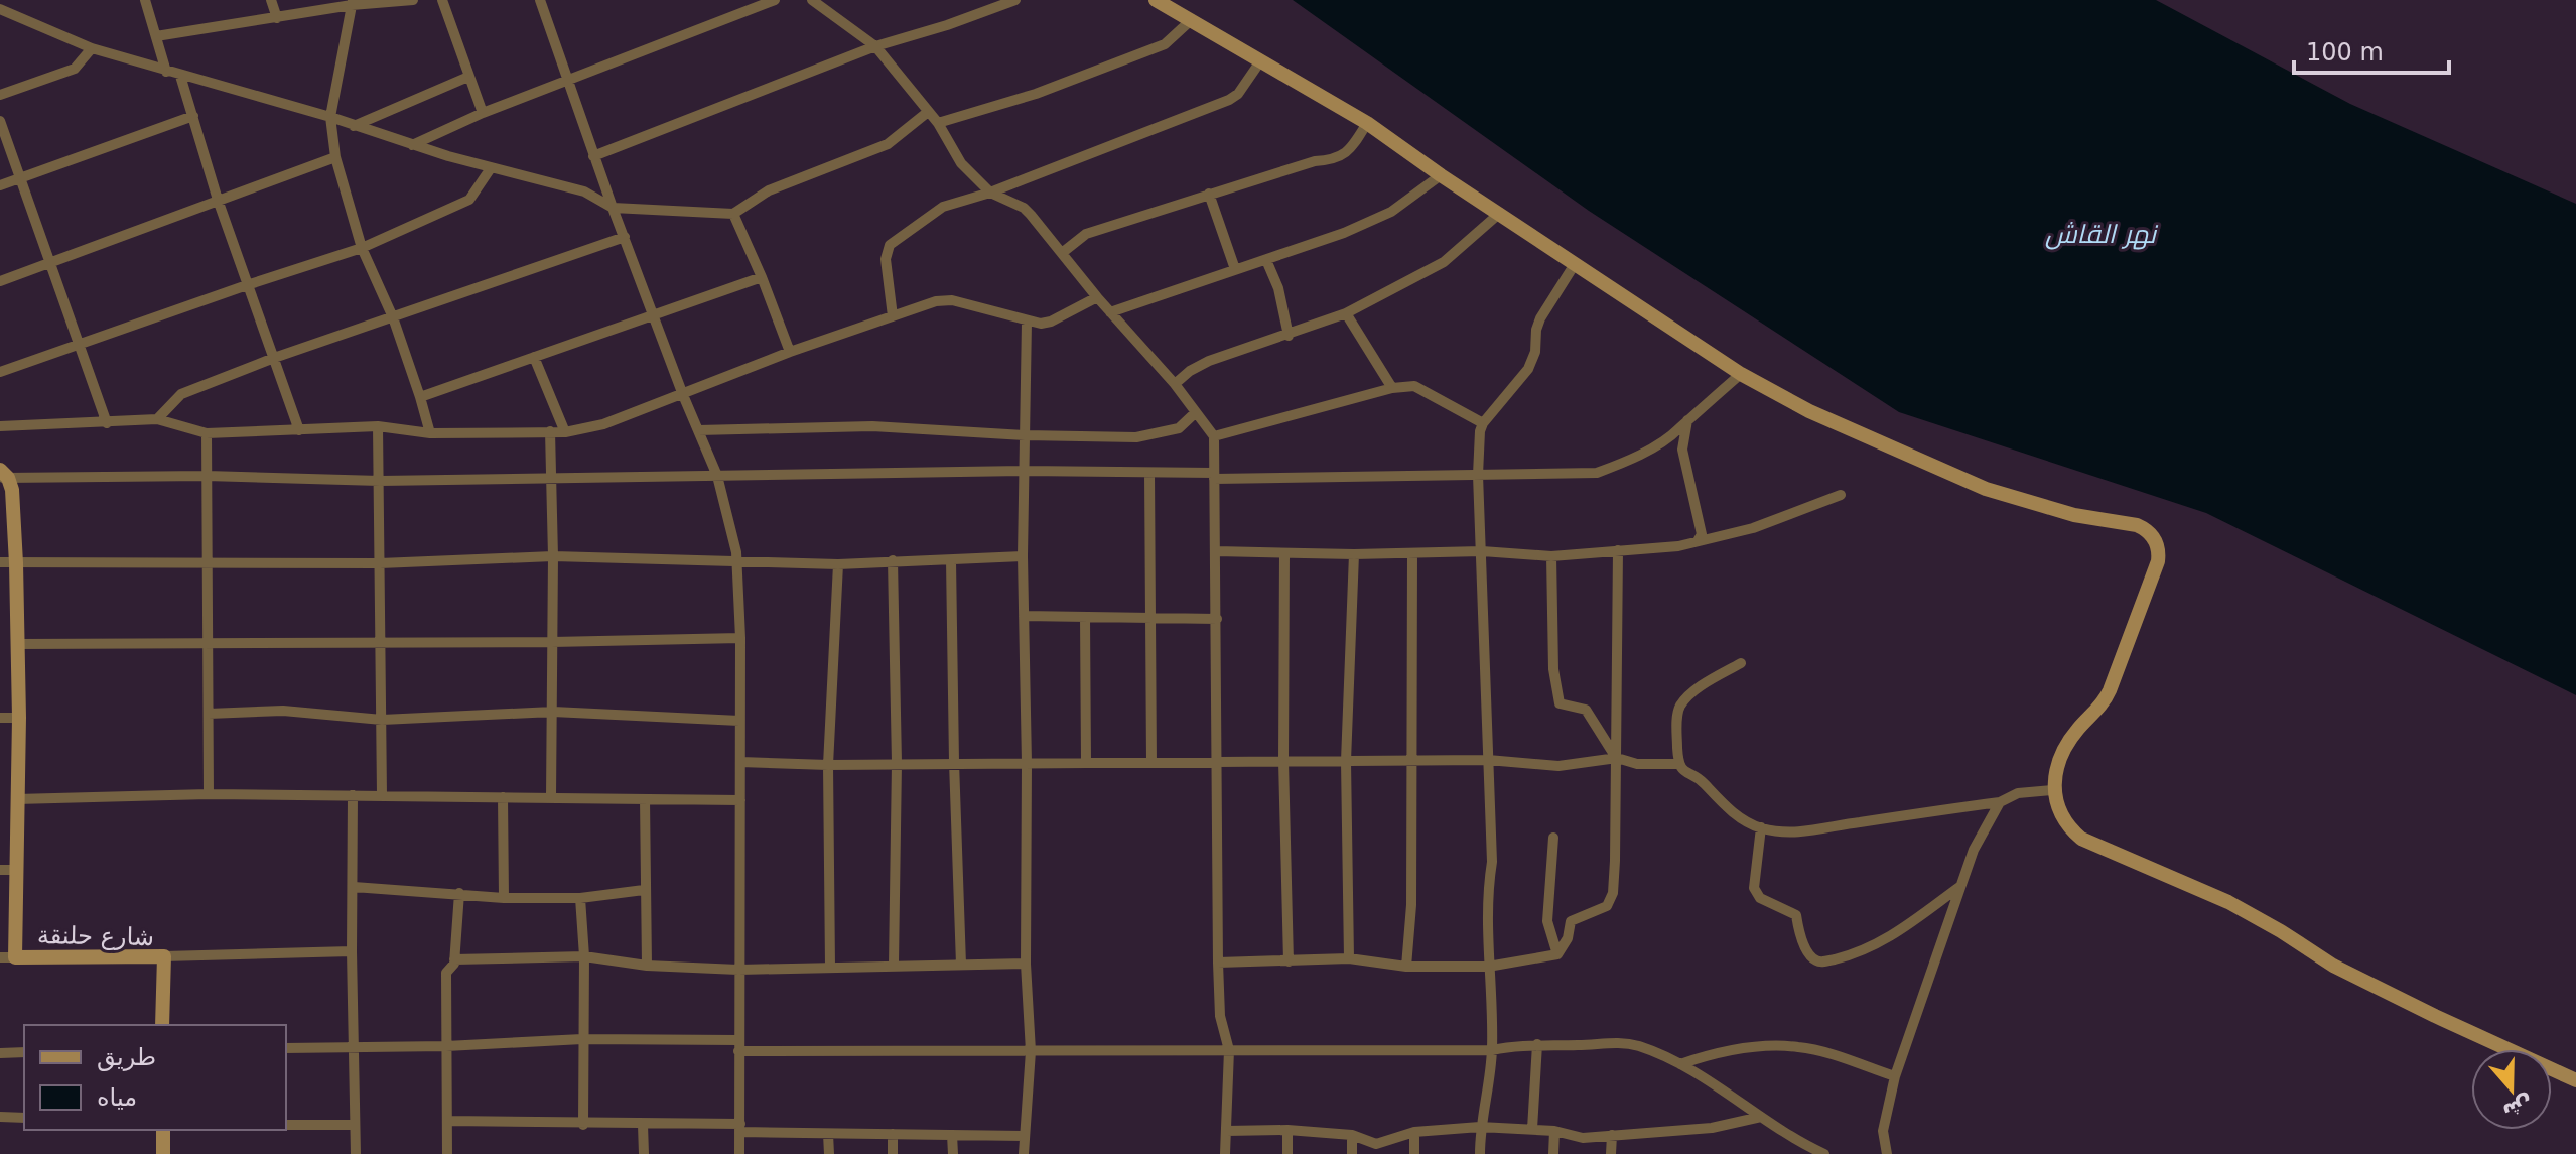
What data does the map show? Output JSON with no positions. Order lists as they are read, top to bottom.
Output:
{
  "streets": {
    "main road": ["شارع حلنقة"]
  },
  "water": ["نهر القاش"],
  "legend": ["طريق", "مياه"],
  "scale_bar": "100 m",
  "north": "bottom"
}
